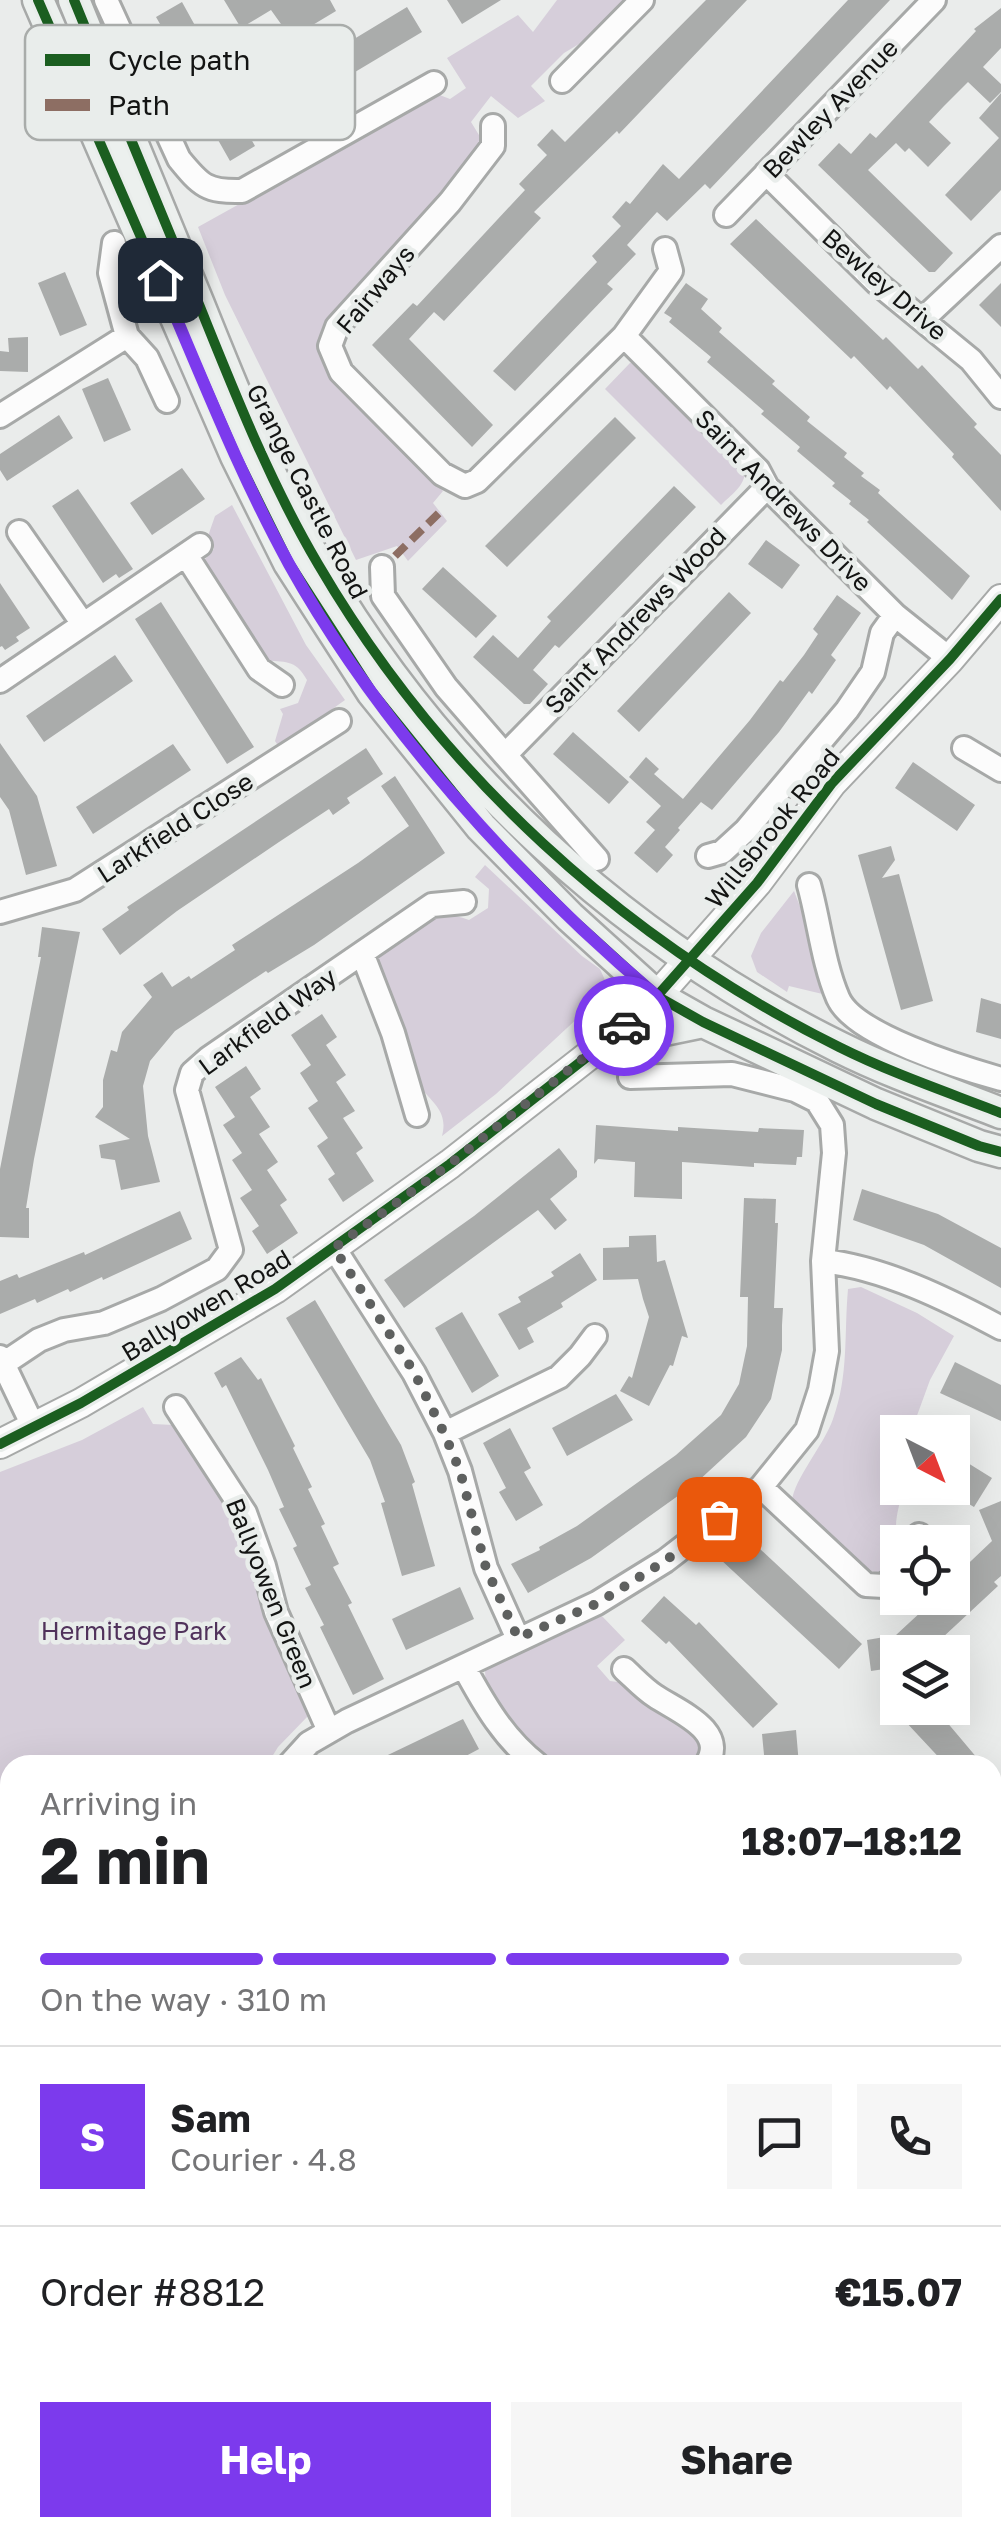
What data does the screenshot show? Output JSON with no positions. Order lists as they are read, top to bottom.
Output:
{
  "streets": {
    "main road": ["Grange Castle Road"],
    "street": [
      "Bewley Avenue",
      "Bewley Drive",
      "Fairways",
      "Saint Andrews Drive",
      "Saint Andrews Wood",
      "Larkfield Close",
      "Willsbrook Road",
      "Larkfield Way",
      "Ballyowen Road",
      "Ballyowen Green"
    ]
  },
  "crossings": [
    ["Bewley Avenue", "Bewley Drive"],
    ["Fairways", "Saint Andrews Drive"],
    ["Grange Castle Road", "Willsbrook Road"],
    ["Grange Castle Road", "Ballyowen Road"],
    ["Saint Andrews Drive", "Saint Andrews Wood"],
    ["Saint Andrews Drive", "Willsbrook Road"],
    ["Willsbrook Road", "Ballyowen Road"]
  ],
  "parks": ["Hermitage Park"],
  "legend": ["Cycle path", "Path"],
  "north": "bottom right",
  "page": {
    "heading": ["2 min", "Arriving in", "18:07–18:12"],
    "panel": [
      "Sam",
      "Courier · 4.8",
      "Order #8812",
      "€15.07"
    ],
    "bar": "On the way · 310 m",
    "round": "S",
    "buttons": ["Help", "Share"]
  }
}
